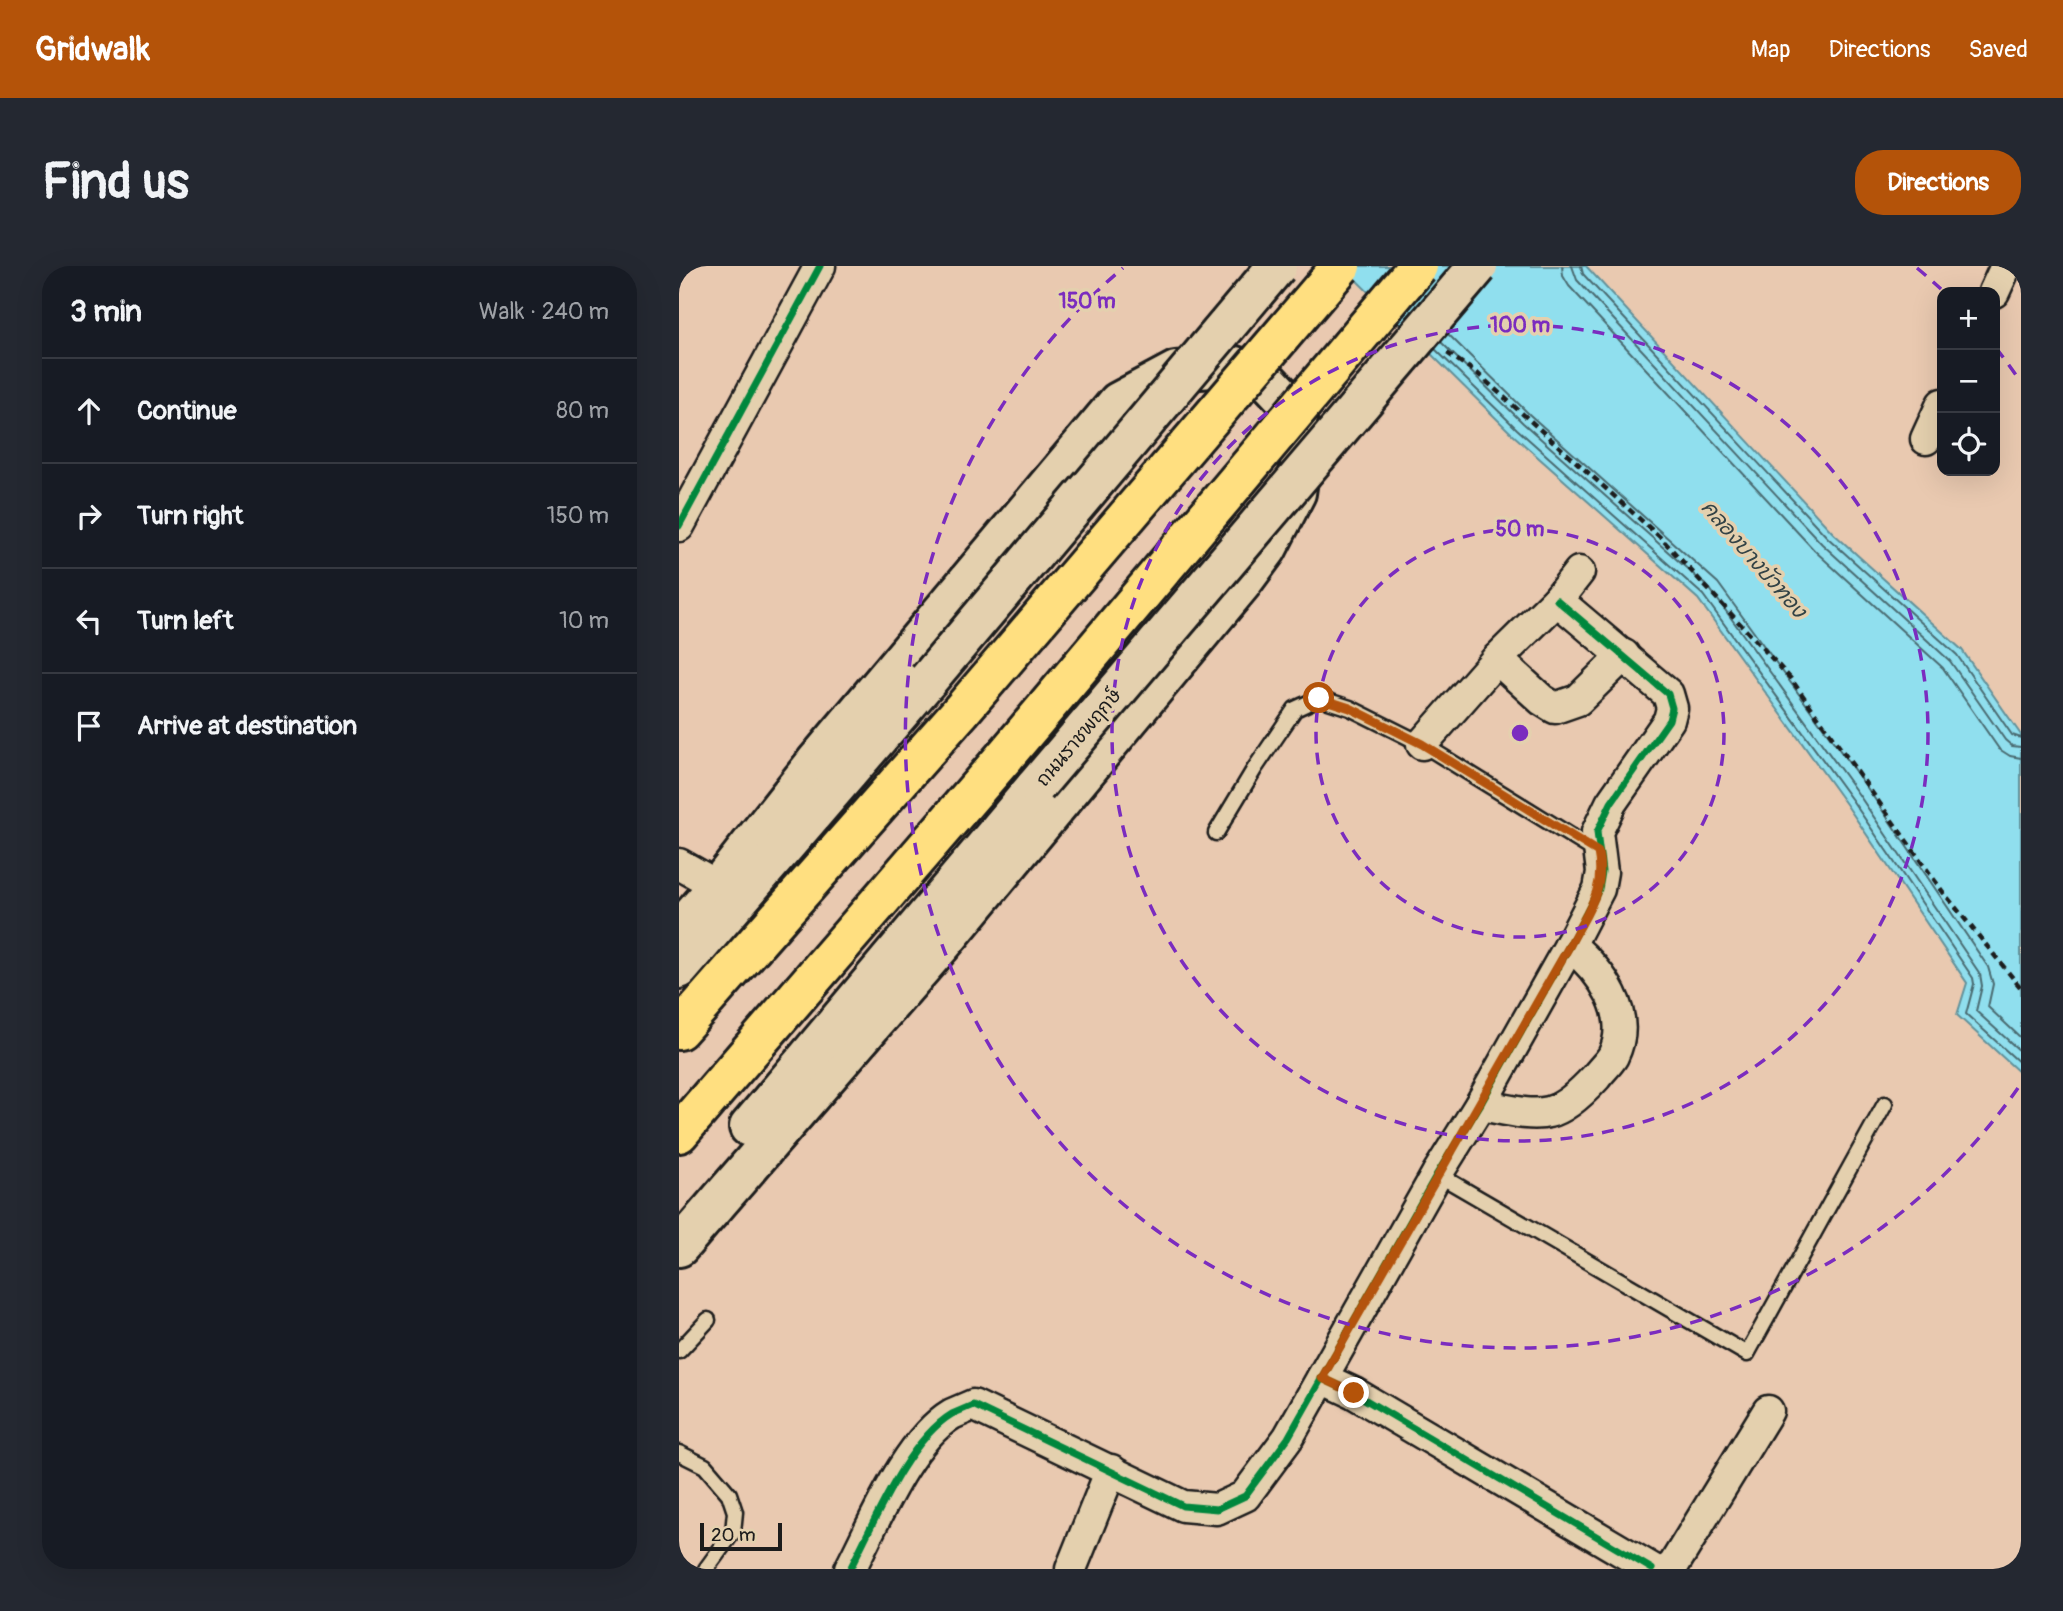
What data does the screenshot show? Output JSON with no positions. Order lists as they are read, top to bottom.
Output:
{
  "streets": {
    "main road": ["ถนนราชพฤกษ์"]
  },
  "water": ["คลองบางบัวทอง"],
  "scale_bar": "20 m",
  "page": {
    "header": "Gridwalk",
    "nav": ["Map", "Directions", "Saved"],
    "buttons": "Directions",
    "title": "Find us",
    "heading": ["3 min", "Walk · 240 m"],
    "map_buttons": ["+", "−"],
    "list": [
      ["Continue", "80 m"],
      ["Turn right", "150 m"],
      ["Turn left", "10 m"],
      "Arrive at destination"
    ],
    "scale": "20 m"
  },
  "rings": ["150 m", "100 m", "50 m"]
}
